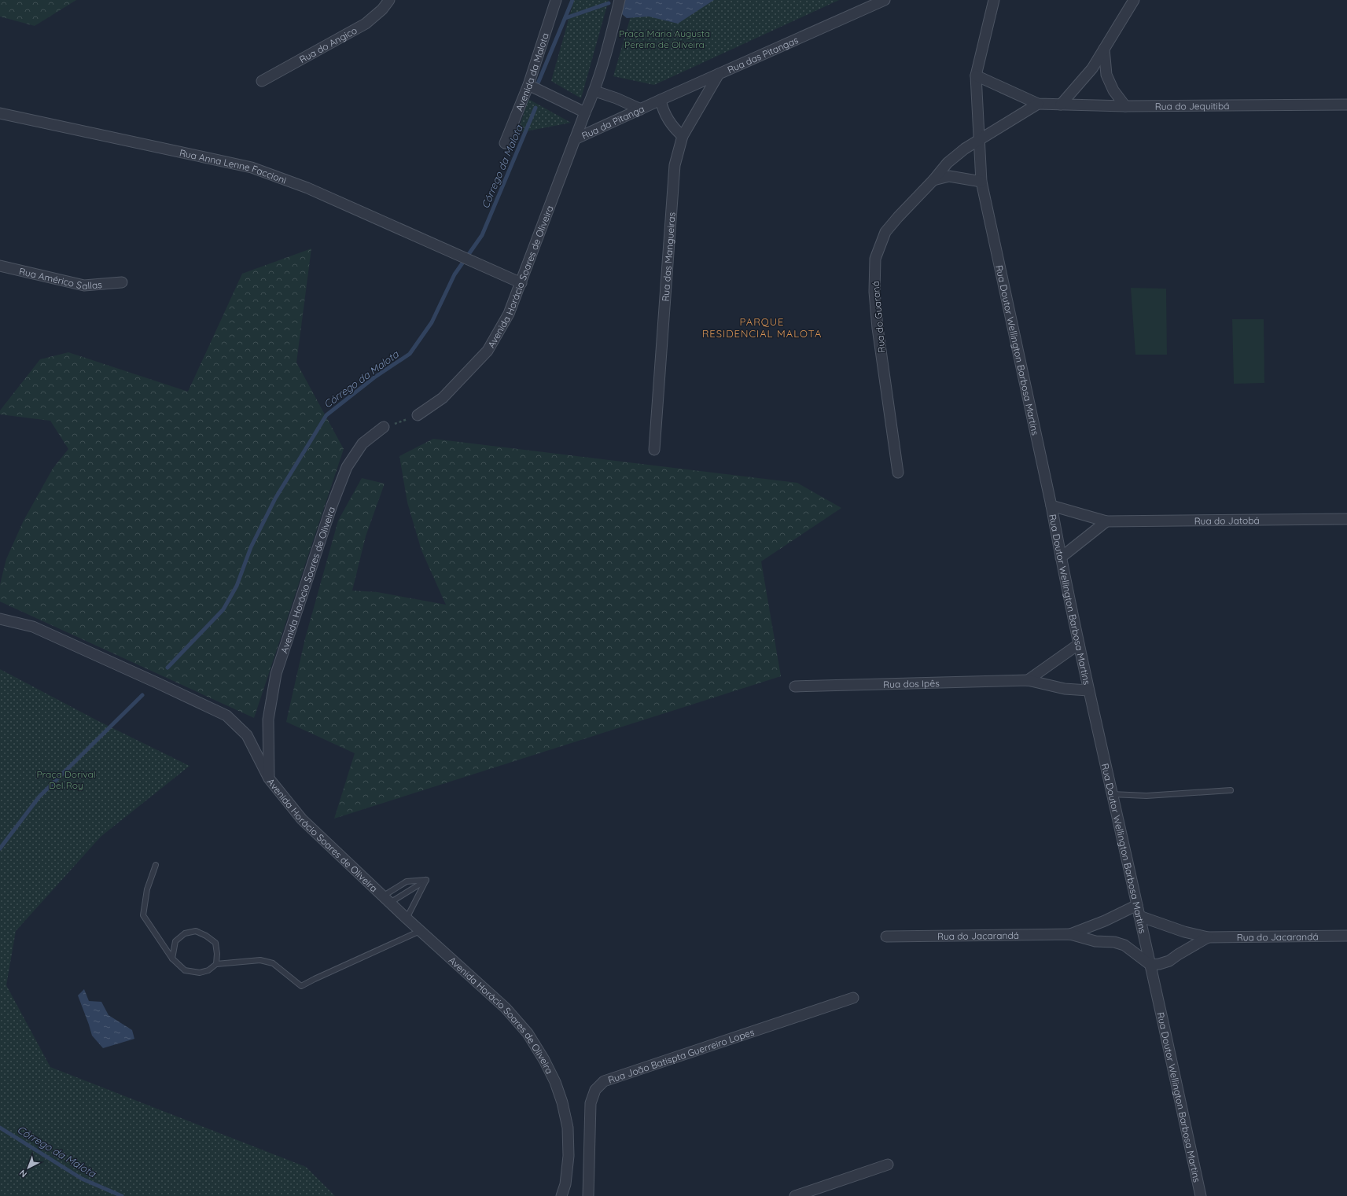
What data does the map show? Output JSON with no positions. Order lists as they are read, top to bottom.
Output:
{
  "streets": {
    "street": [
      "Rua do Angico",
      "Rua das Pitangas",
      "Avenida da Malota",
      "Rua do Jequitibá",
      "Rua da Pitanga",
      "Rua Anna Lenne Faccioni",
      "Rua das Mangueiras",
      "Rua Américo Sallas",
      "Avenida Horácio Soares de Oliveira",
      "Rua do Guaraná",
      "Rua Doutor Wellington Barbosa Martins",
      "Rua do Jatobá",
      "Rua dos Ipês",
      "Rua do Jacarandá",
      "Rua João Batispta Guerreiro Lopes"
    ]
  },
  "crossings": [
    ["Rua das Pitangas", "Rua da Pitanga"],
    ["Rua das Pitangas", "Rua das Mangueiras"],
    ["Rua do Jequitibá", "Rua Doutor Wellington Barbosa Martins"],
    ["Rua da Pitanga", "Avenida Horácio Soares de Oliveira"],
    ["Rua Anna Lenne Faccioni", "Avenida Horácio Soares de Oliveira"],
    ["Rua do Guaraná", "Rua Doutor Wellington Barbosa Martins"],
    ["Rua Doutor Wellington Barbosa Martins", "Rua do Jatobá"],
    ["Rua Doutor Wellington Barbosa Martins", "Rua dos Ipês"],
    ["Rua Doutor Wellington Barbosa Martins", "Rua do Jacarandá"]
  ],
  "districts": ["PARQUE RESIDENCIAL MALOTA"],
  "water": ["Córrego da Malota"],
  "parks": ["Praça Maria Augusta Pereira de Oliveira", "Praça Dorival Del Roy"],
  "north": "bottom left"
}
